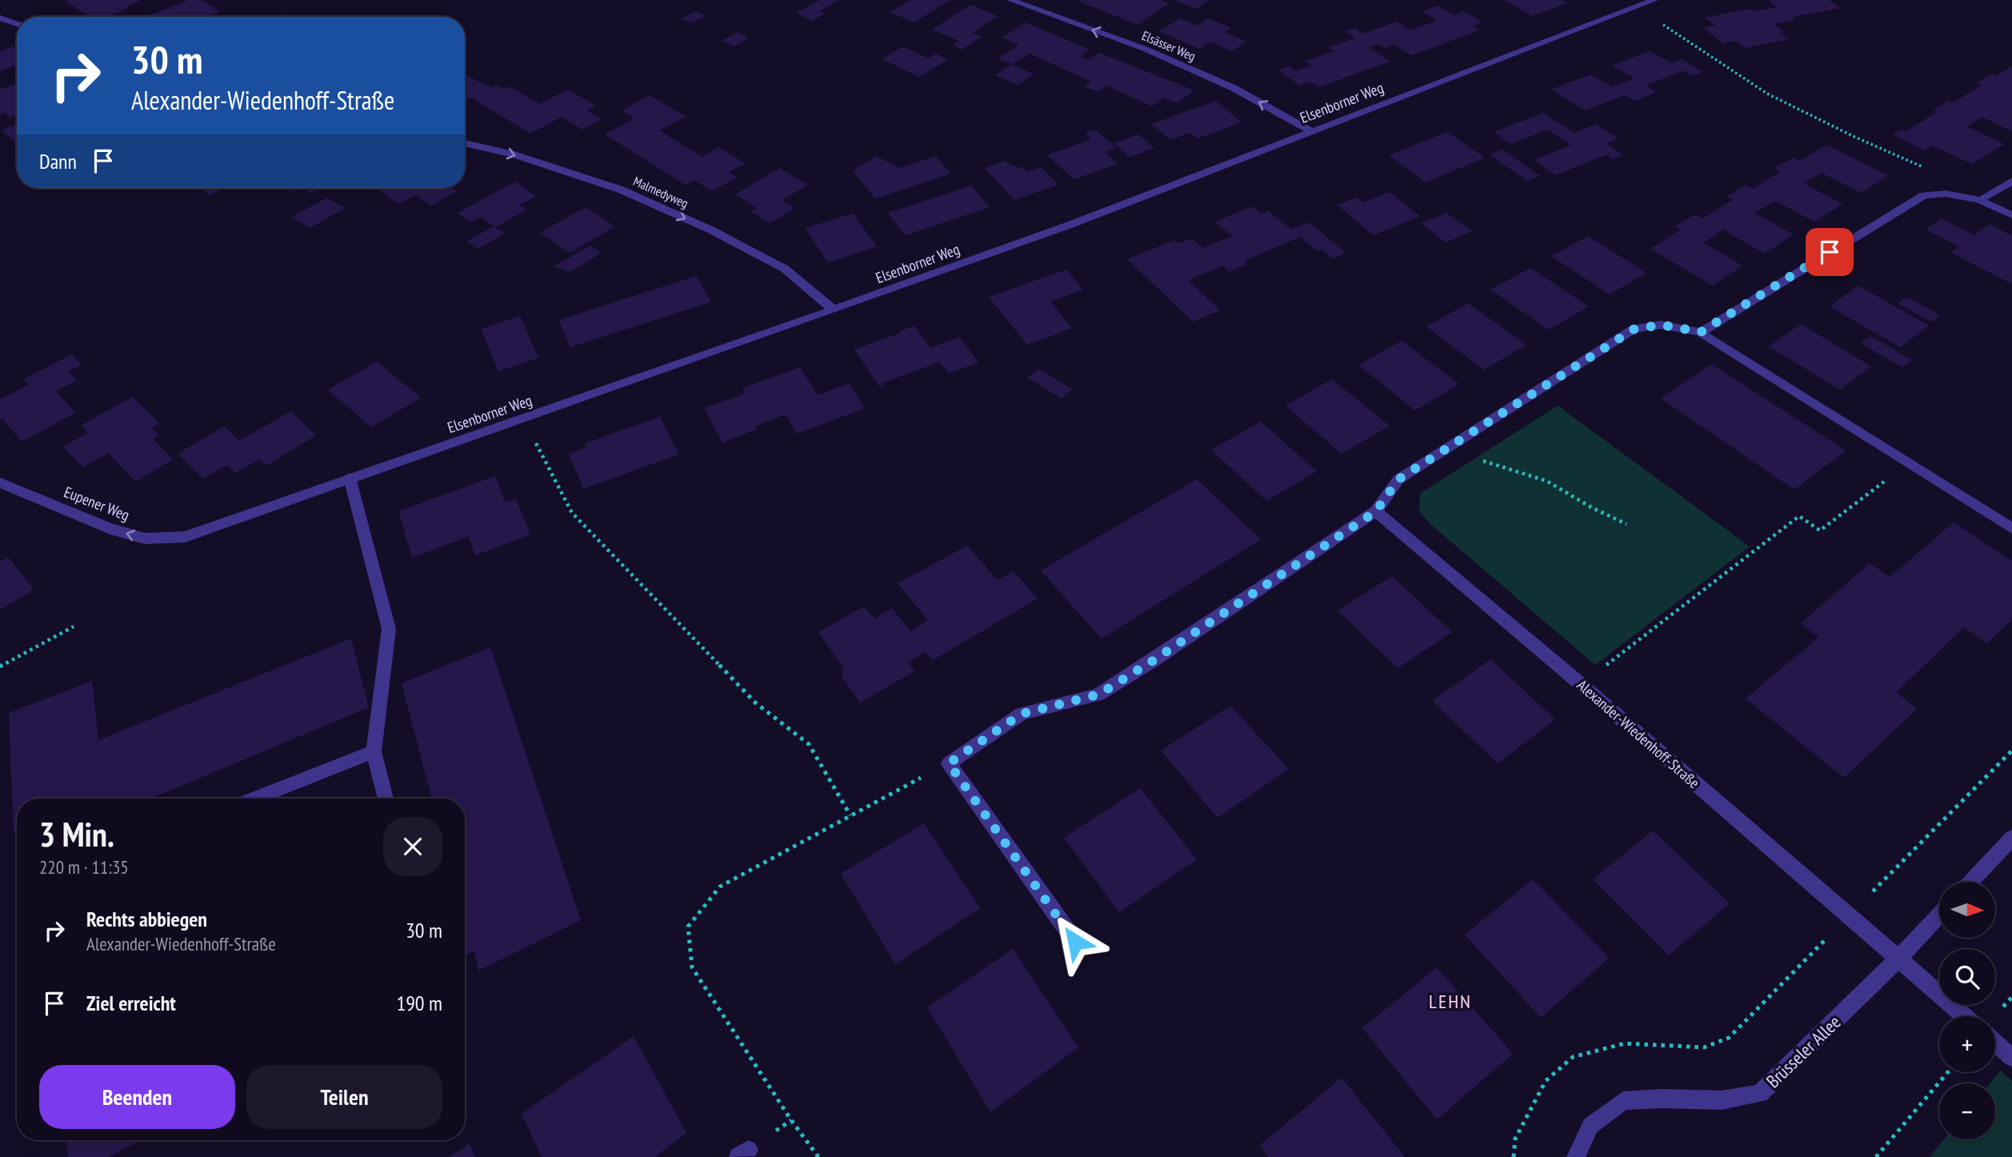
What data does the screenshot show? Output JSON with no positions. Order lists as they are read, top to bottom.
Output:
{
  "streets": {
    "street": [
      "Elsässer Weg",
      "Elsenborner Weg",
      "Malmedyweg",
      "Eupener Weg",
      "Alexander-Wiedenhoff-Straße",
      "Brüsseler Allee"
    ]
  },
  "crossings": [
    ["Elsässer Weg", "Elsenborner Weg"],
    ["Elsenborner Weg", "Malmedyweg"],
    ["Elsenborner Weg", "Eupener Weg"],
    ["Alexander-Wiedenhoff-Straße", "Brüsseler Allee"]
  ],
  "one_way": ["Elsässer Weg", "Malmedyweg", "Eupener Weg"],
  "districts": ["LEHN"],
  "north": "right",
  "page": {
    "turn": ["30 m", "Alexander-Wiedenhoff-Straße"],
    "then": "Dann",
    "heading": ["3 Min.", "220 m · 11:35"],
    "map_buttons": ["+", "−"],
    "list": [
      {
        "name": "Rechts abbiegen",
        "note": "Alexander-Wiedenhoff-Straße",
        "value": "30 m"
      },
      {
        "name": "Ziel erreicht",
        "value": "190 m"
      }
    ],
    "buttons": ["Beenden", "Teilen"]
  }
}
